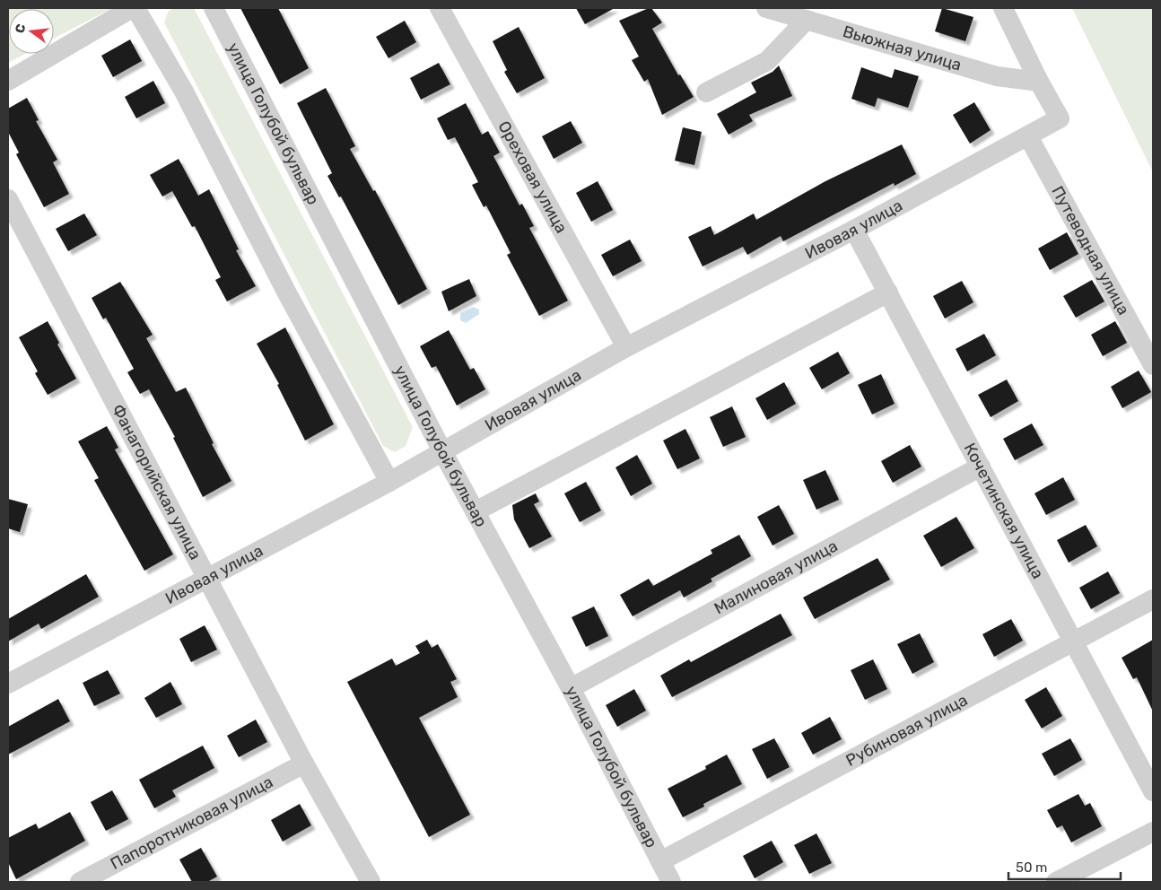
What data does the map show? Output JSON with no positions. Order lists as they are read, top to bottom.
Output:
{
  "streets": {
    "street": [
      "Вьюжная улица",
      "улица Голубой бульвар",
      "Ореховая улица",
      "Ивовая улица",
      "Путеводная улица",
      "Фанагорийская улица",
      "Кочетинская улица",
      "Малиновая улица",
      "Рубиновая улица",
      "Папоротниковая улица"
    ]
  },
  "crossings": [
    ["Вьюжная улица", "Ивовая улица"],
    ["улица Голубой бульвар", "Ивовая улица"],
    ["улица Голубой бульвар", "Малиновая улица"],
    ["улица Голубой бульвар", "Рубиновая улица"],
    ["Ореховая улица", "Ивовая улица"],
    ["Ивовая улица", "Путеводная улица"],
    ["Ивовая улица", "Фанагорийская улица"],
    ["Ивовая улица", "Кочетинская улица"],
    ["Фанагорийская улица", "Папоротниковая улица"],
    ["Кочетинская улица", "Малиновая улица"],
    ["Кочетинская улица", "Рубиновая улица"]
  ],
  "scale_bar": "50 m",
  "north": "left"
}
